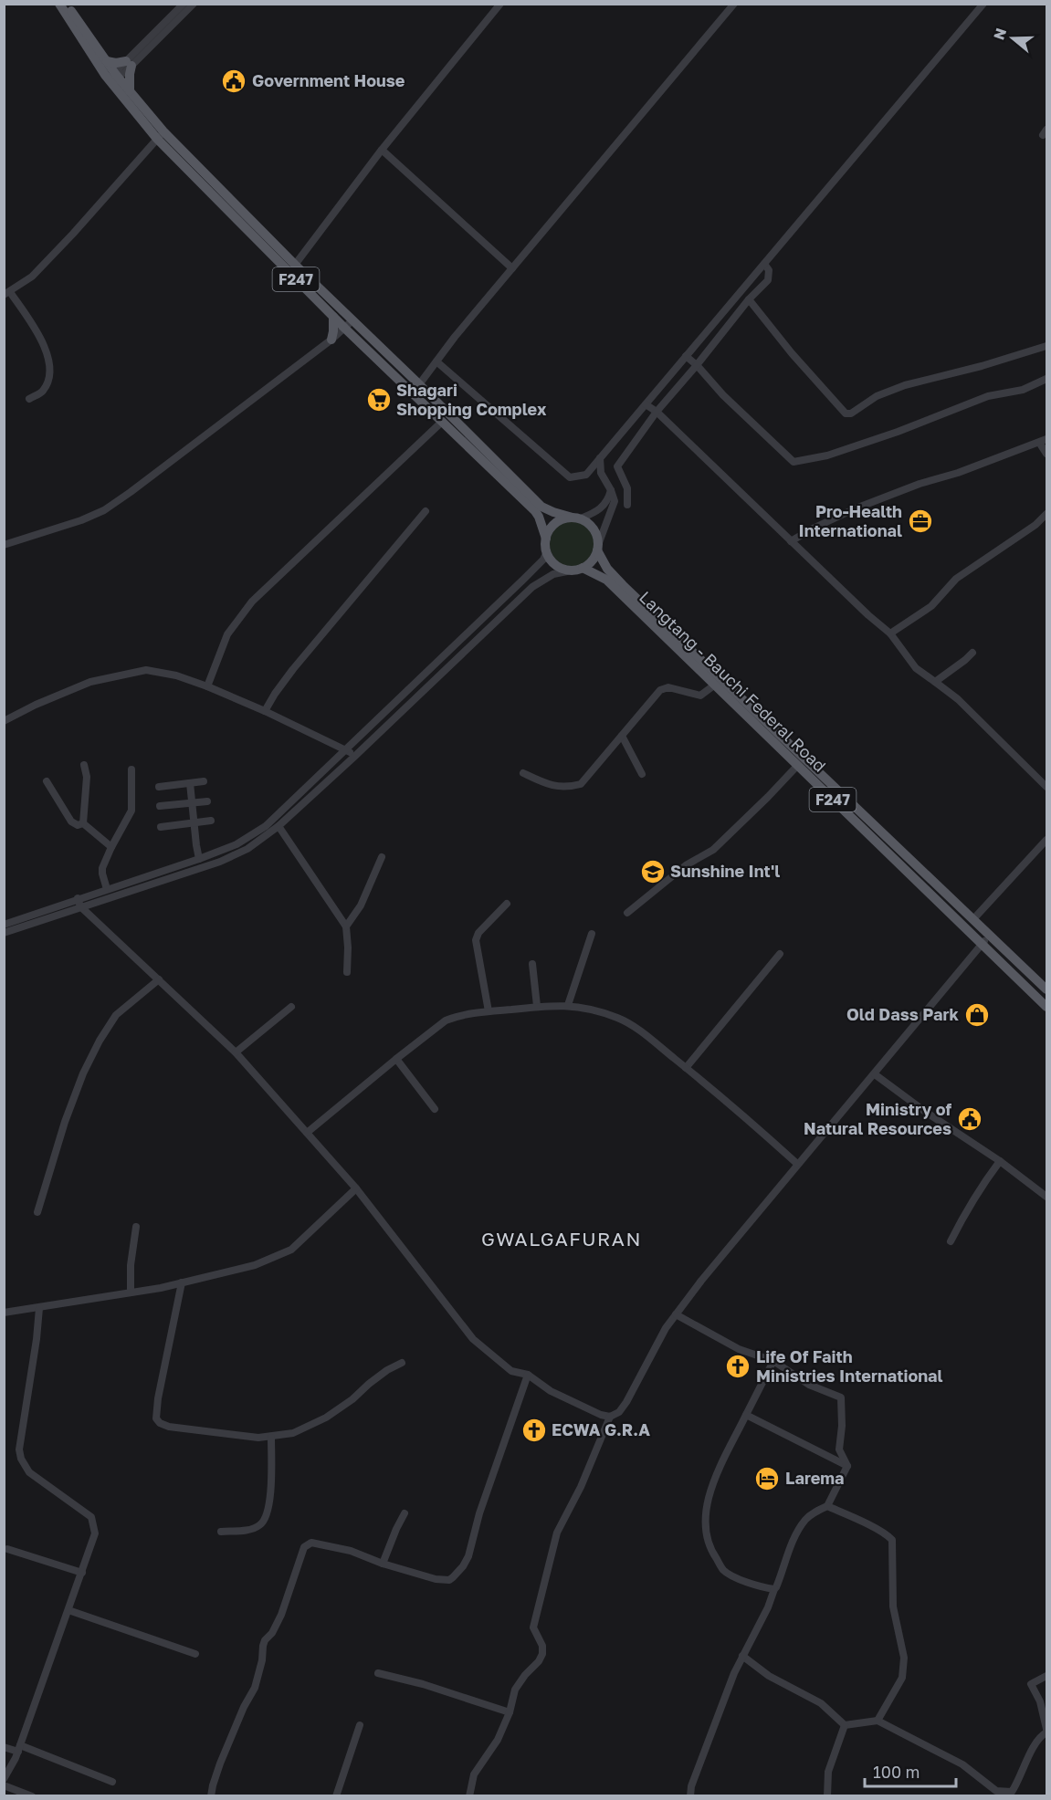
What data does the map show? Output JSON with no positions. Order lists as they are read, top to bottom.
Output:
{
  "streets": {
    "main road": ["F247", "Langtang - Bauchi Federal Road"]
  },
  "crossings": [
    ["F247", "Langtang - Bauchi Federal Road"]
  ],
  "districts": ["GWALGAFURAN"],
  "places": {
    "public building": ["Government House", "Ministry of Natural Resources"],
    "supermarket": ["Shagari Shopping Complex"],
    "office": ["Pro-Health International"],
    "school or university": ["Sunshine Int'l"],
    "shop": ["Old Dass Park"],
    "church": ["Life Of Faith Ministries International", "ECWA G.R.A"],
    "hotel": ["Larema"]
  },
  "scale_bar": "100 m",
  "north": "left"
}
